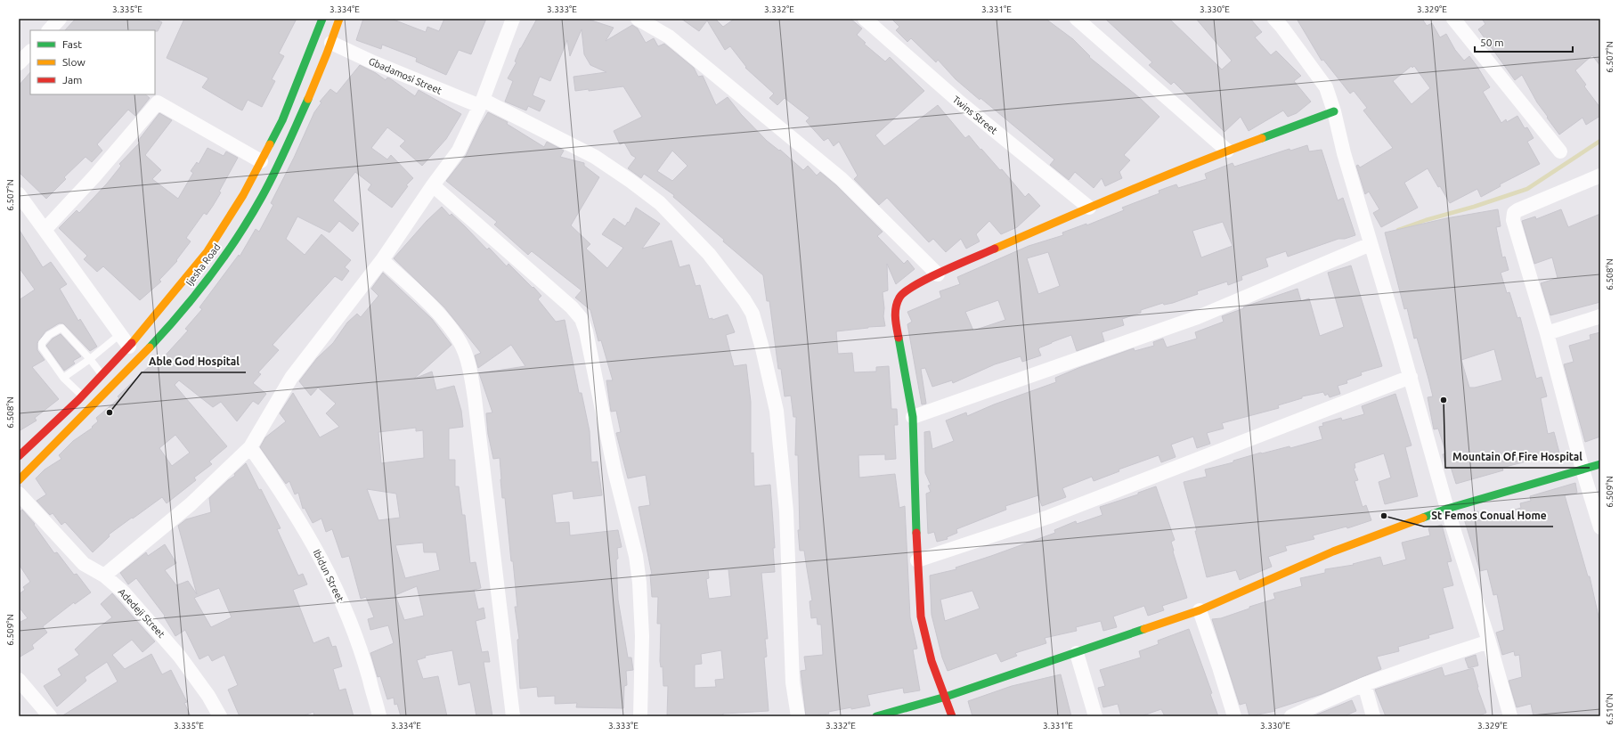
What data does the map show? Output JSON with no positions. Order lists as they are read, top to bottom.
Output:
{
  "streets": {
    "street": [
      "Gbadamosi Street",
      "Twins Street",
      "Ijesha Road",
      "Ibidun Street",
      "Adedeji Street"
    ]
  },
  "crossings": [
    ["Gbadamosi Street", "Ijesha Road"]
  ],
  "places": ["Mountain Of Fire Hospital", "Able God Hospital", "St Femos Conual Home"],
  "legend": ["Fast", "Slow", "Jam"],
  "scale_bar": "50 m",
  "coordinates": [
    "3.335°E",
    "3.334°E",
    "3.333°E",
    "3.332°E",
    "3.331°E",
    "3.330°E",
    "3.329°E",
    "6.507°N",
    "6.508°N",
    "6.509°N",
    "6.510°N"
  ]
}
